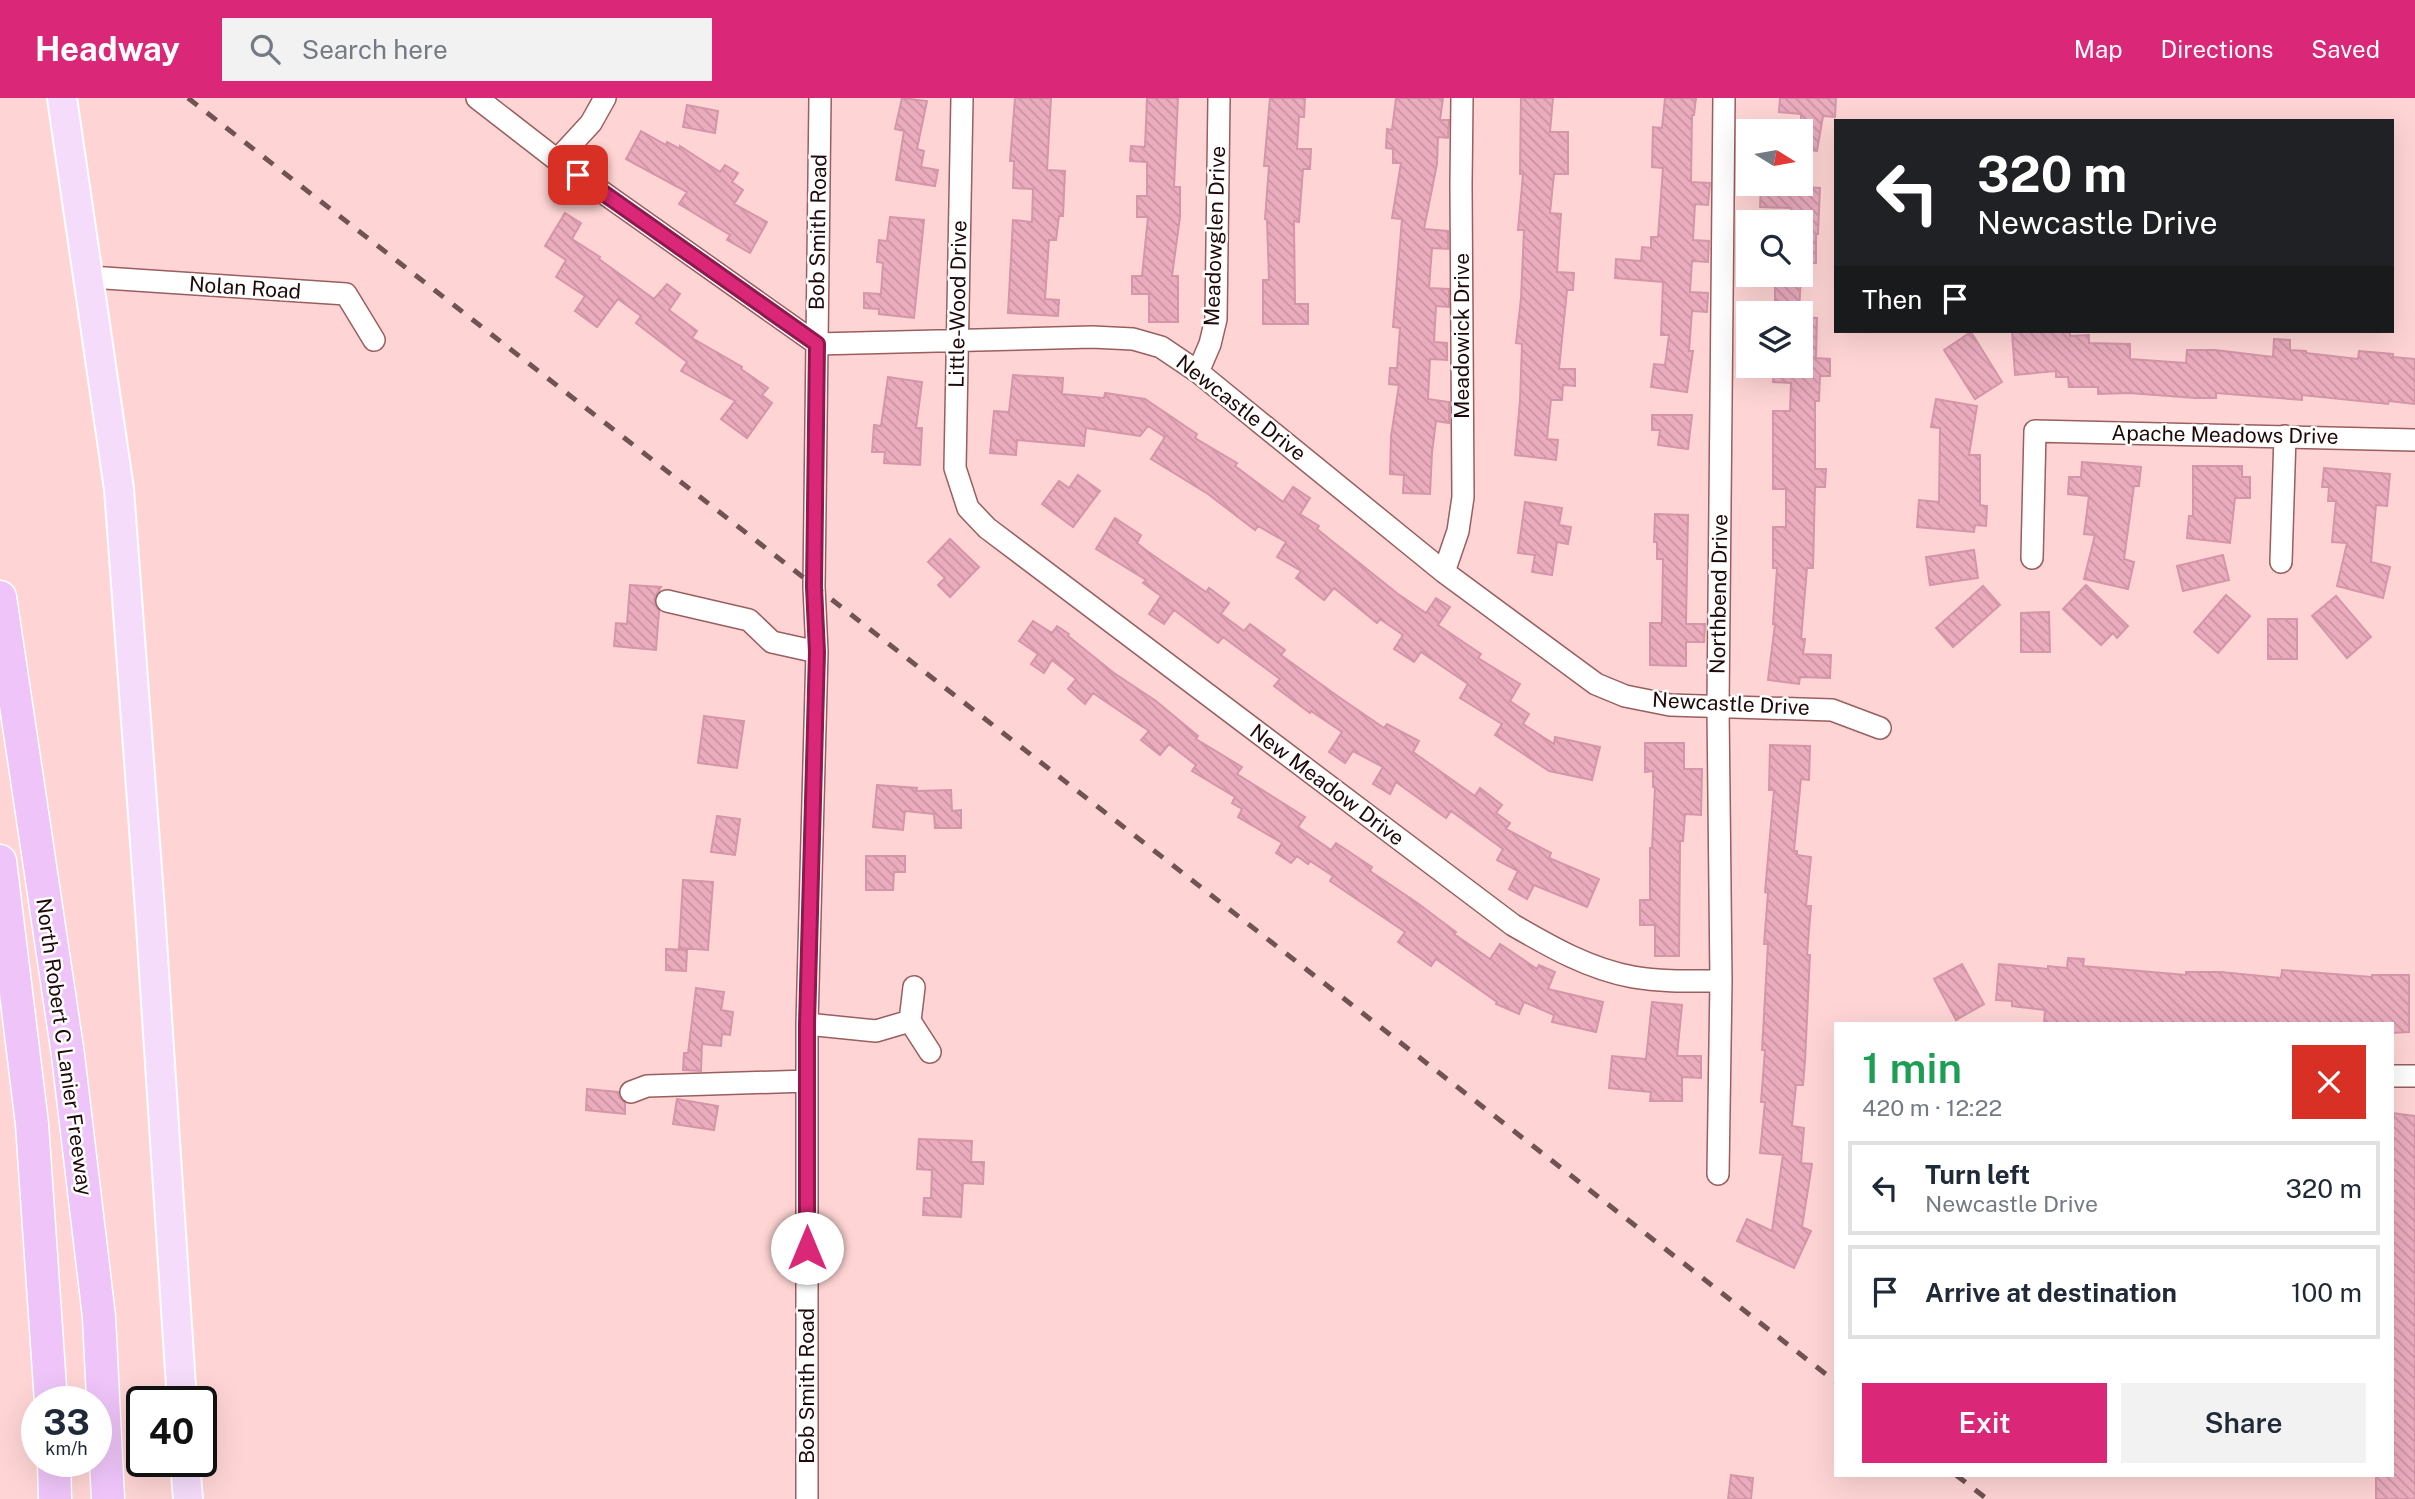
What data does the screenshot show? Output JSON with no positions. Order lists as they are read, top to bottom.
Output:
{
  "streets": {
    "highway": ["North Robert C Lanier Freeway"],
    "street": [
      "Bob Smith Road",
      "Meadowglen Drive",
      "Nolan Road",
      "Little-Wood Drive",
      "Meadowick Drive",
      "Newcastle Drive",
      "Apache Meadows Drive",
      "Northbend Drive",
      "New Meadow Drive"
    ]
  },
  "crossings": [
    ["Bob Smith Road", "Newcastle Drive"],
    ["Meadowglen Drive", "Newcastle Drive"],
    ["Little-Wood Drive", "Newcastle Drive"],
    ["Little-Wood Drive", "New Meadow Drive"],
    ["Meadowick Drive", "Newcastle Drive"],
    ["Newcastle Drive", "Northbend Drive"],
    ["Northbend Drive", "New Meadow Drive"]
  ],
  "north": "right",
  "page": {
    "header": "Headway",
    "search": "Search here",
    "nav": ["Map", "Directions", "Saved"],
    "turn": ["320 m", "Newcastle Drive"],
    "then": "Then",
    "heading": ["1 min", "420 m · 12:22"],
    "list": [
      {
        "name": "Turn left",
        "note": "Newcastle Drive",
        "value": "320 m"
      },
      {
        "name": "Arrive at destination",
        "value": "100 m"
      }
    ],
    "buttons": ["Exit", "Share"],
    "speed": "33 km/h",
    "limit": "40"
  }
}
